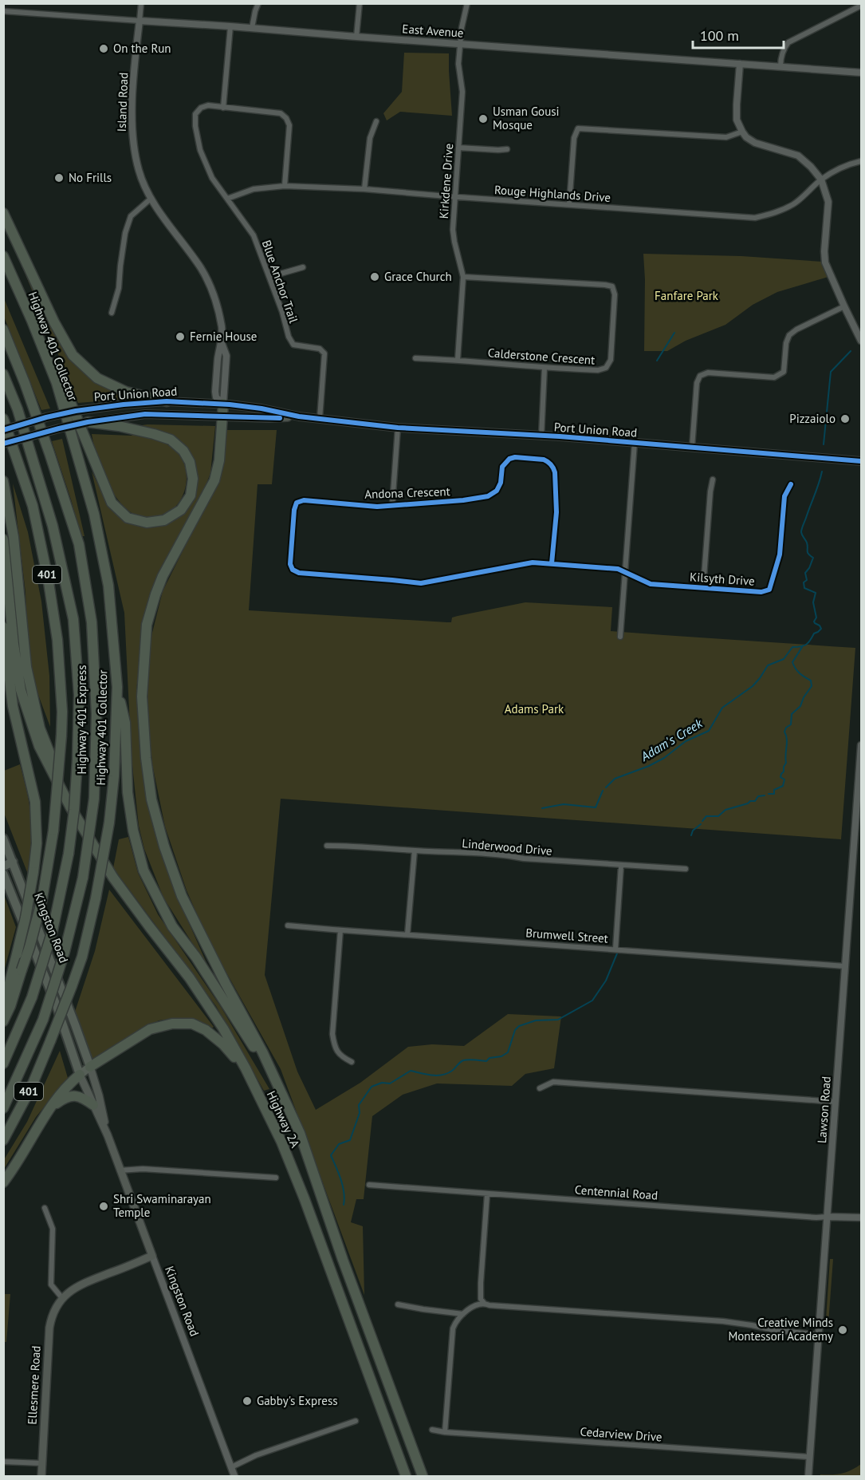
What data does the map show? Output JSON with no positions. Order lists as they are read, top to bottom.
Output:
{
  "streets": {
    "highway": [
      "Highway 401 Collector",
      "401",
      "Highway 401 Express",
      "Highway 2A"
    ],
    "main road": ["Port Union Road", "Kingston Road", "Ellesmere Road"],
    "street": [
      "East Avenue",
      "Island Road",
      "Kirkdene Drive",
      "Rouge Highlands Drive",
      "Blue Anchor Trail",
      "Calderstone Crescent",
      "Andona Crescent",
      "Kilsyth Drive",
      "Linderwood Drive",
      "Brumwell Street",
      "Lawson Road",
      "Centennial Road",
      "Cedarview Drive"
    ]
  },
  "crossings": [
    ["East Avenue", "Island Road"],
    ["East Avenue", "Kirkdene Drive"],
    ["Island Road", "Port Union Road"],
    ["Kirkdene Drive", "Rouge Highlands Drive"],
    ["Kirkdene Drive", "Calderstone Crescent"],
    ["Rouge Highlands Drive", "Blue Anchor Trail"],
    ["Blue Anchor Trail", "Port Union Road"],
    ["Andona Crescent", "Kilsyth Drive"],
    ["Kingston Road", "Ellesmere Road"],
    ["Brumwell Street", "Lawson Road"],
    ["Lawson Road", "Centennial Road"],
    ["Lawson Road", "Cedarview Drive"]
  ],
  "water": ["Adam's Creek"],
  "parks": ["Fanfare Park", "Adams Park"],
  "places": [
    "On the Run",
    "Usman Gousi Mosque",
    "No Frills",
    "Grace Church",
    "Fernie House",
    "Pizzaiolo",
    "Shri Swaminarayan Temple",
    "Creative Minds Montessori Academy",
    "Gabby's Express"
  ],
  "scale_bar": "100 m"
}
